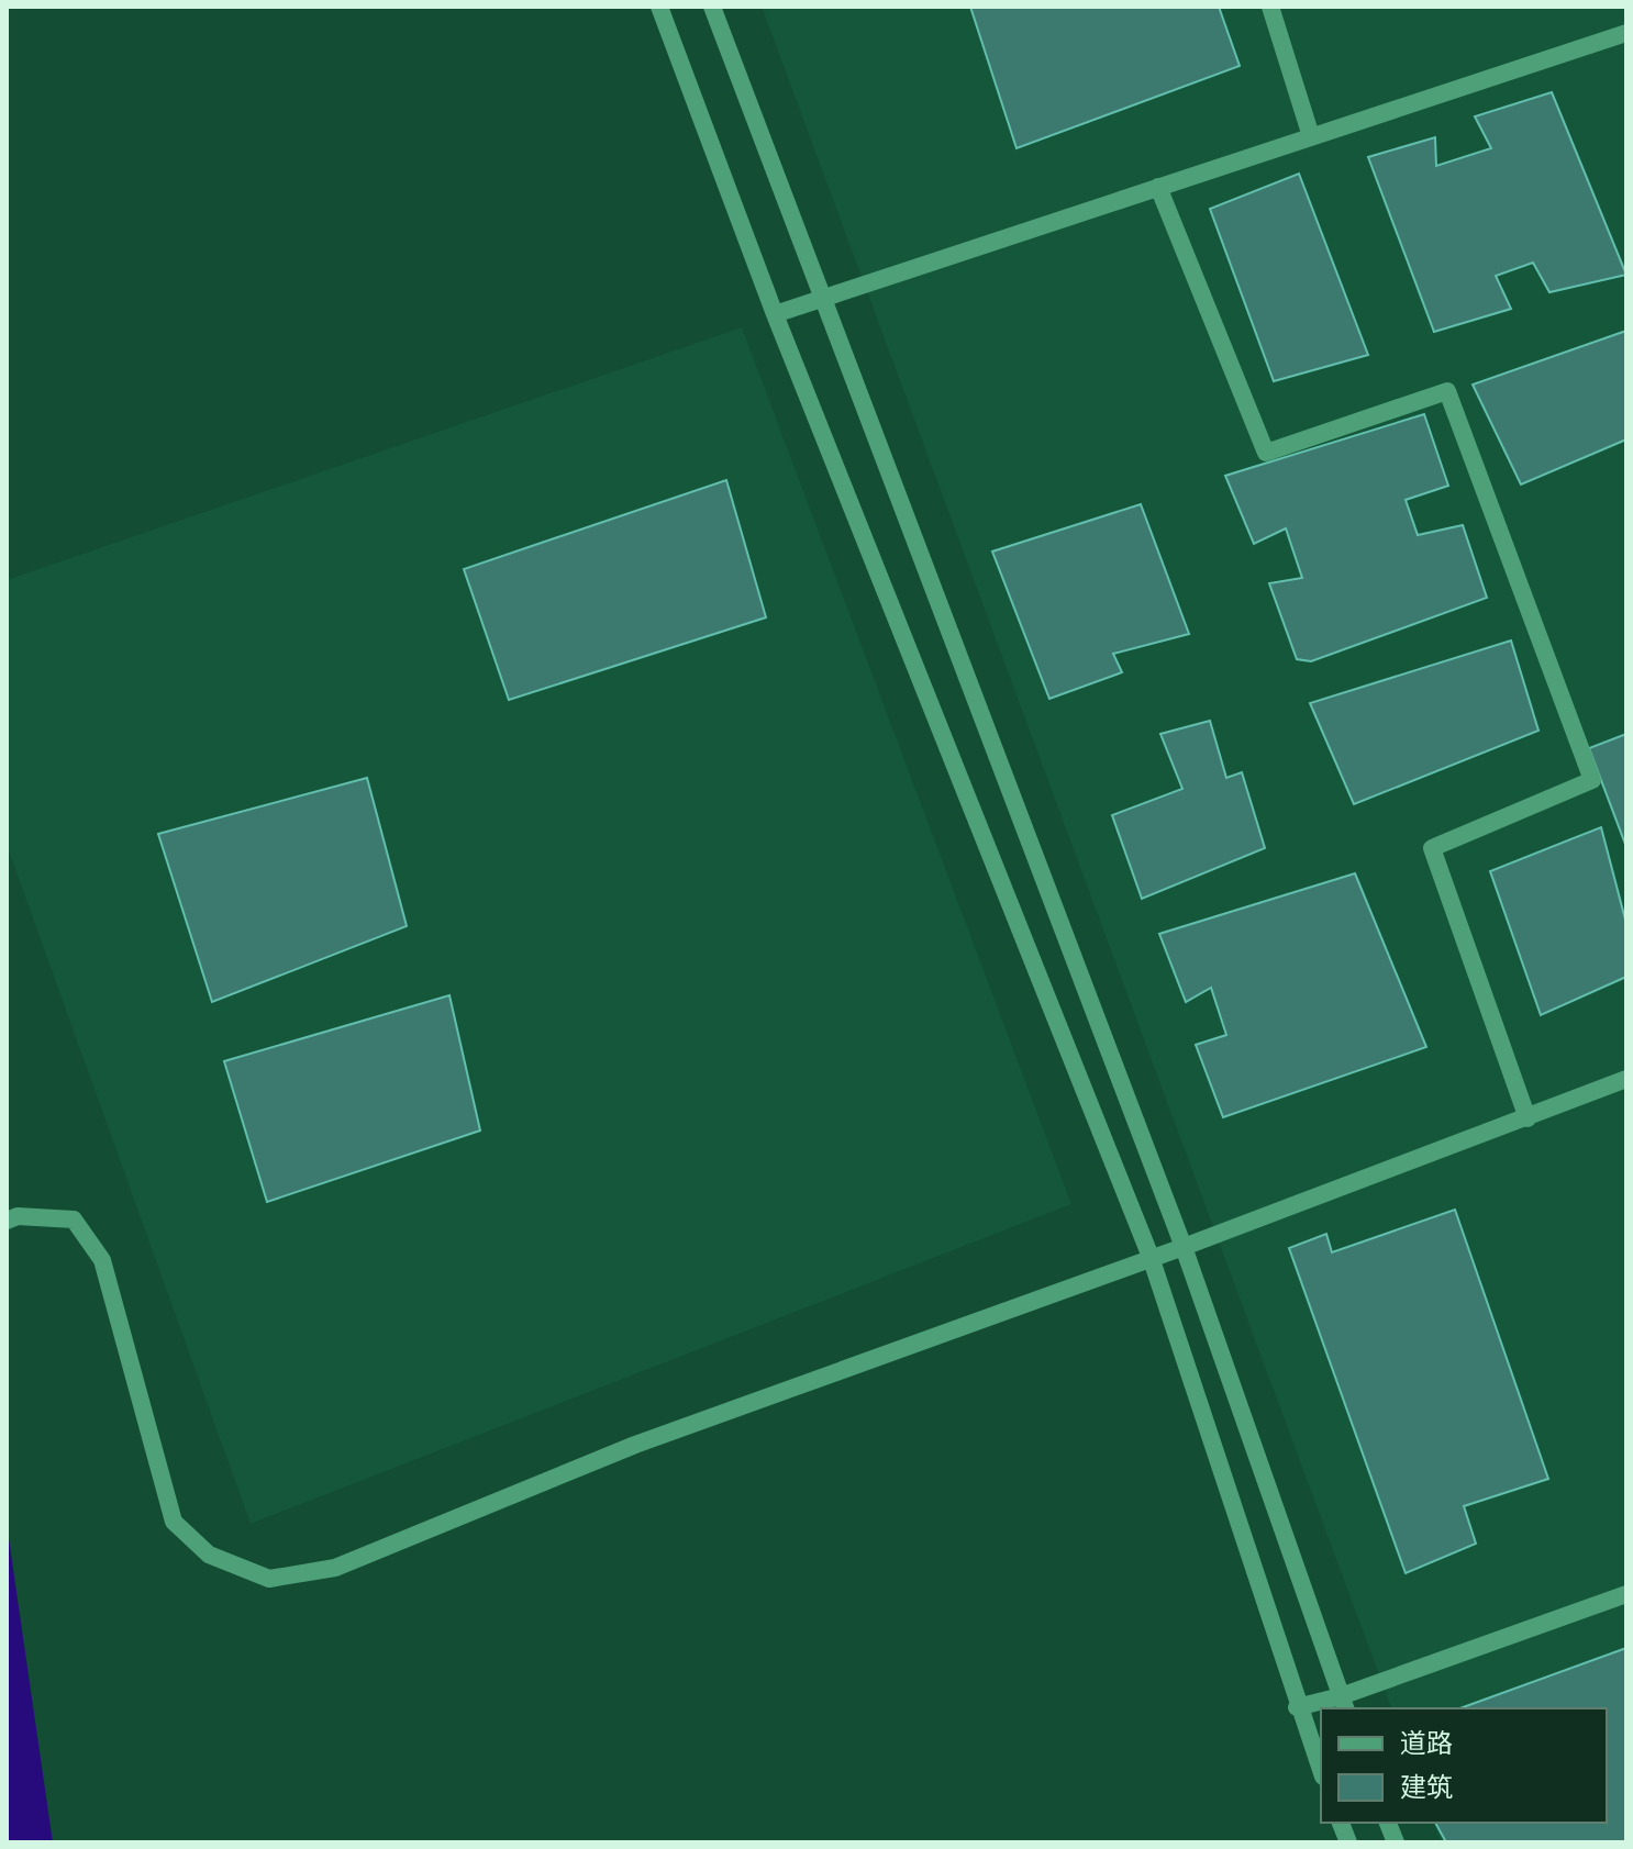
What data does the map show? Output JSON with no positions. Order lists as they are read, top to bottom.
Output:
{
  "legend": ["道路", "建筑"]
}
